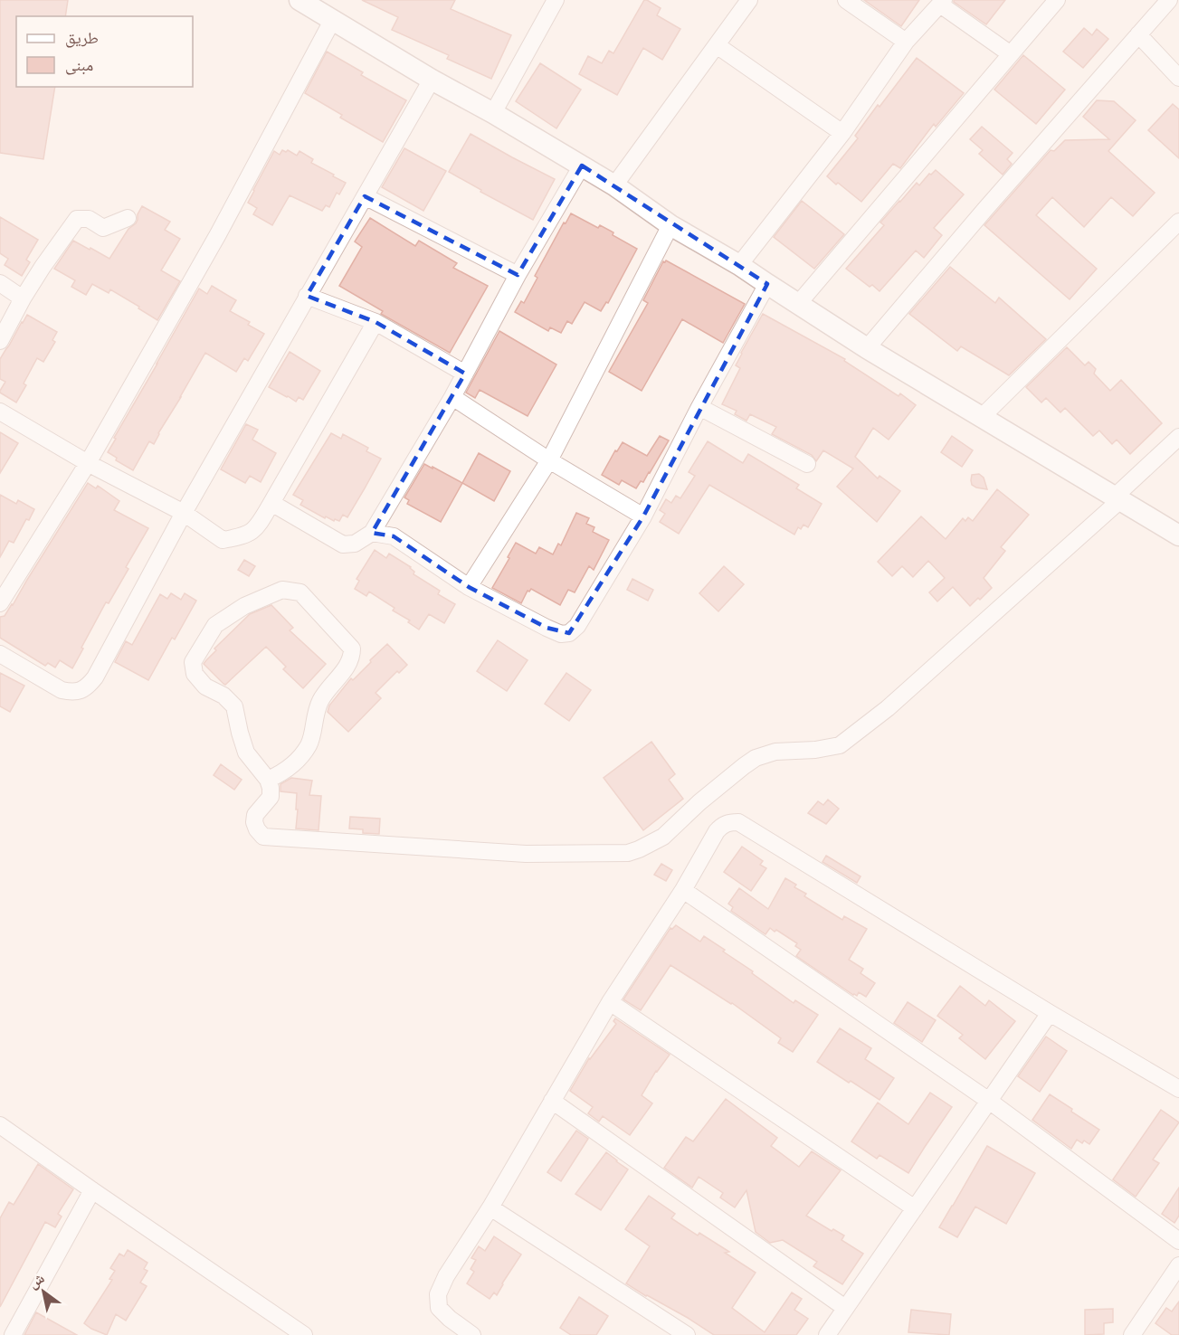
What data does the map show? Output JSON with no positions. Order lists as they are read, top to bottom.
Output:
{
  "legend": ["طريق", "مبنى"],
  "north": "top left"
}
